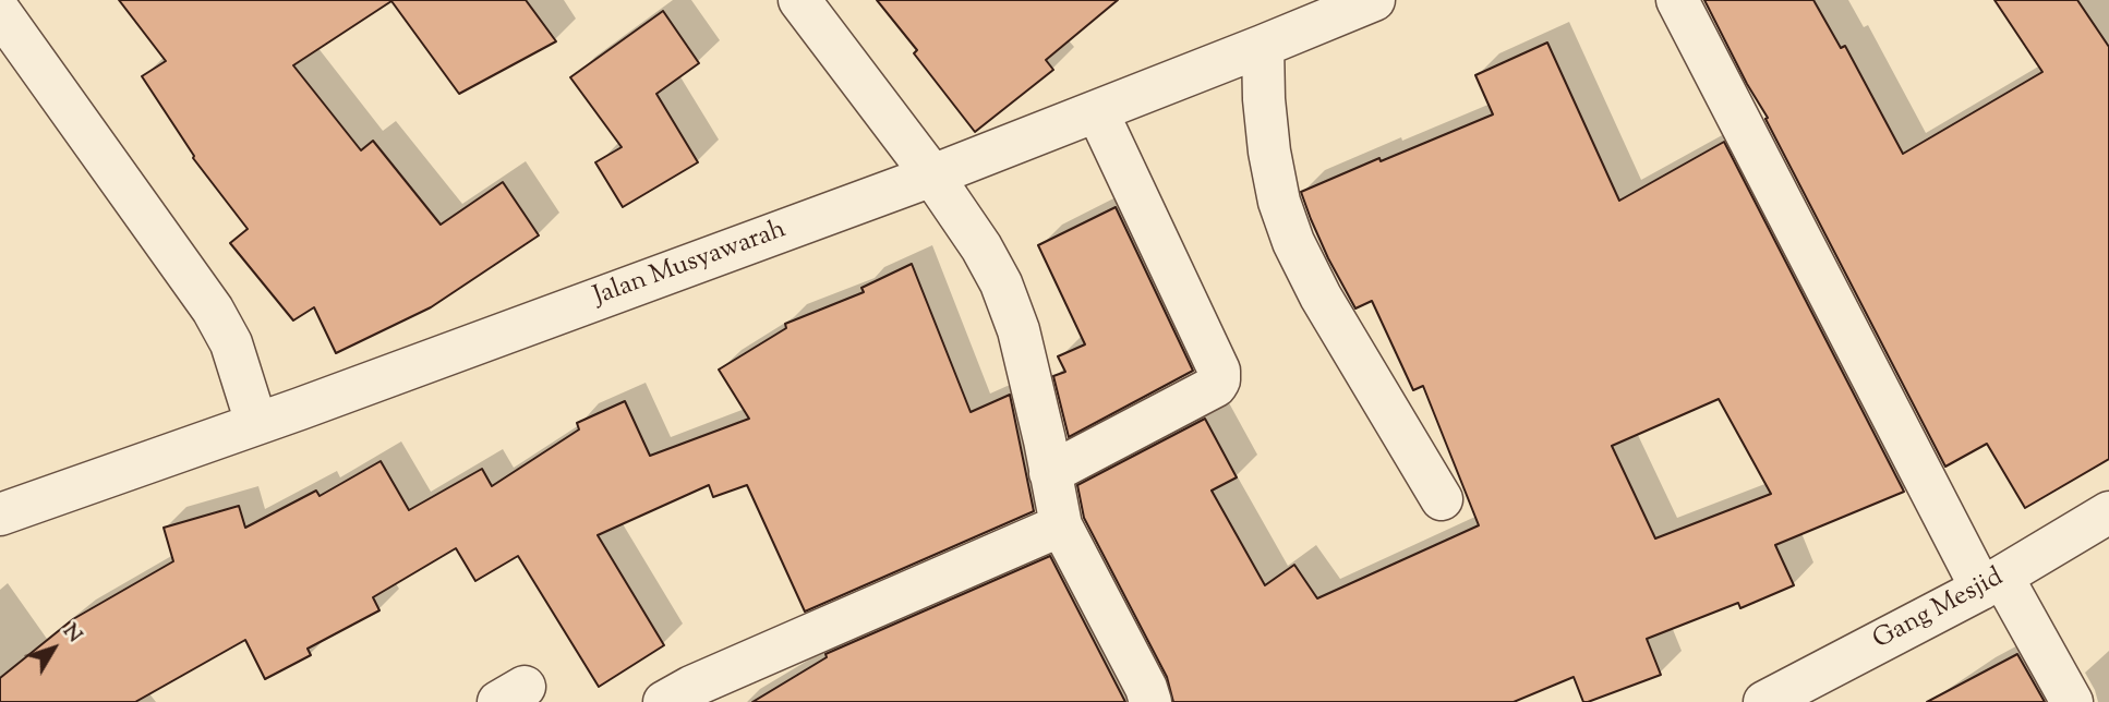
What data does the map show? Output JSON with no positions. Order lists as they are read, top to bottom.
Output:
{
  "streets": {
    "street": ["Jalan Musyawarah", "Gang Mesjid"]
  },
  "north": "top right"
}
